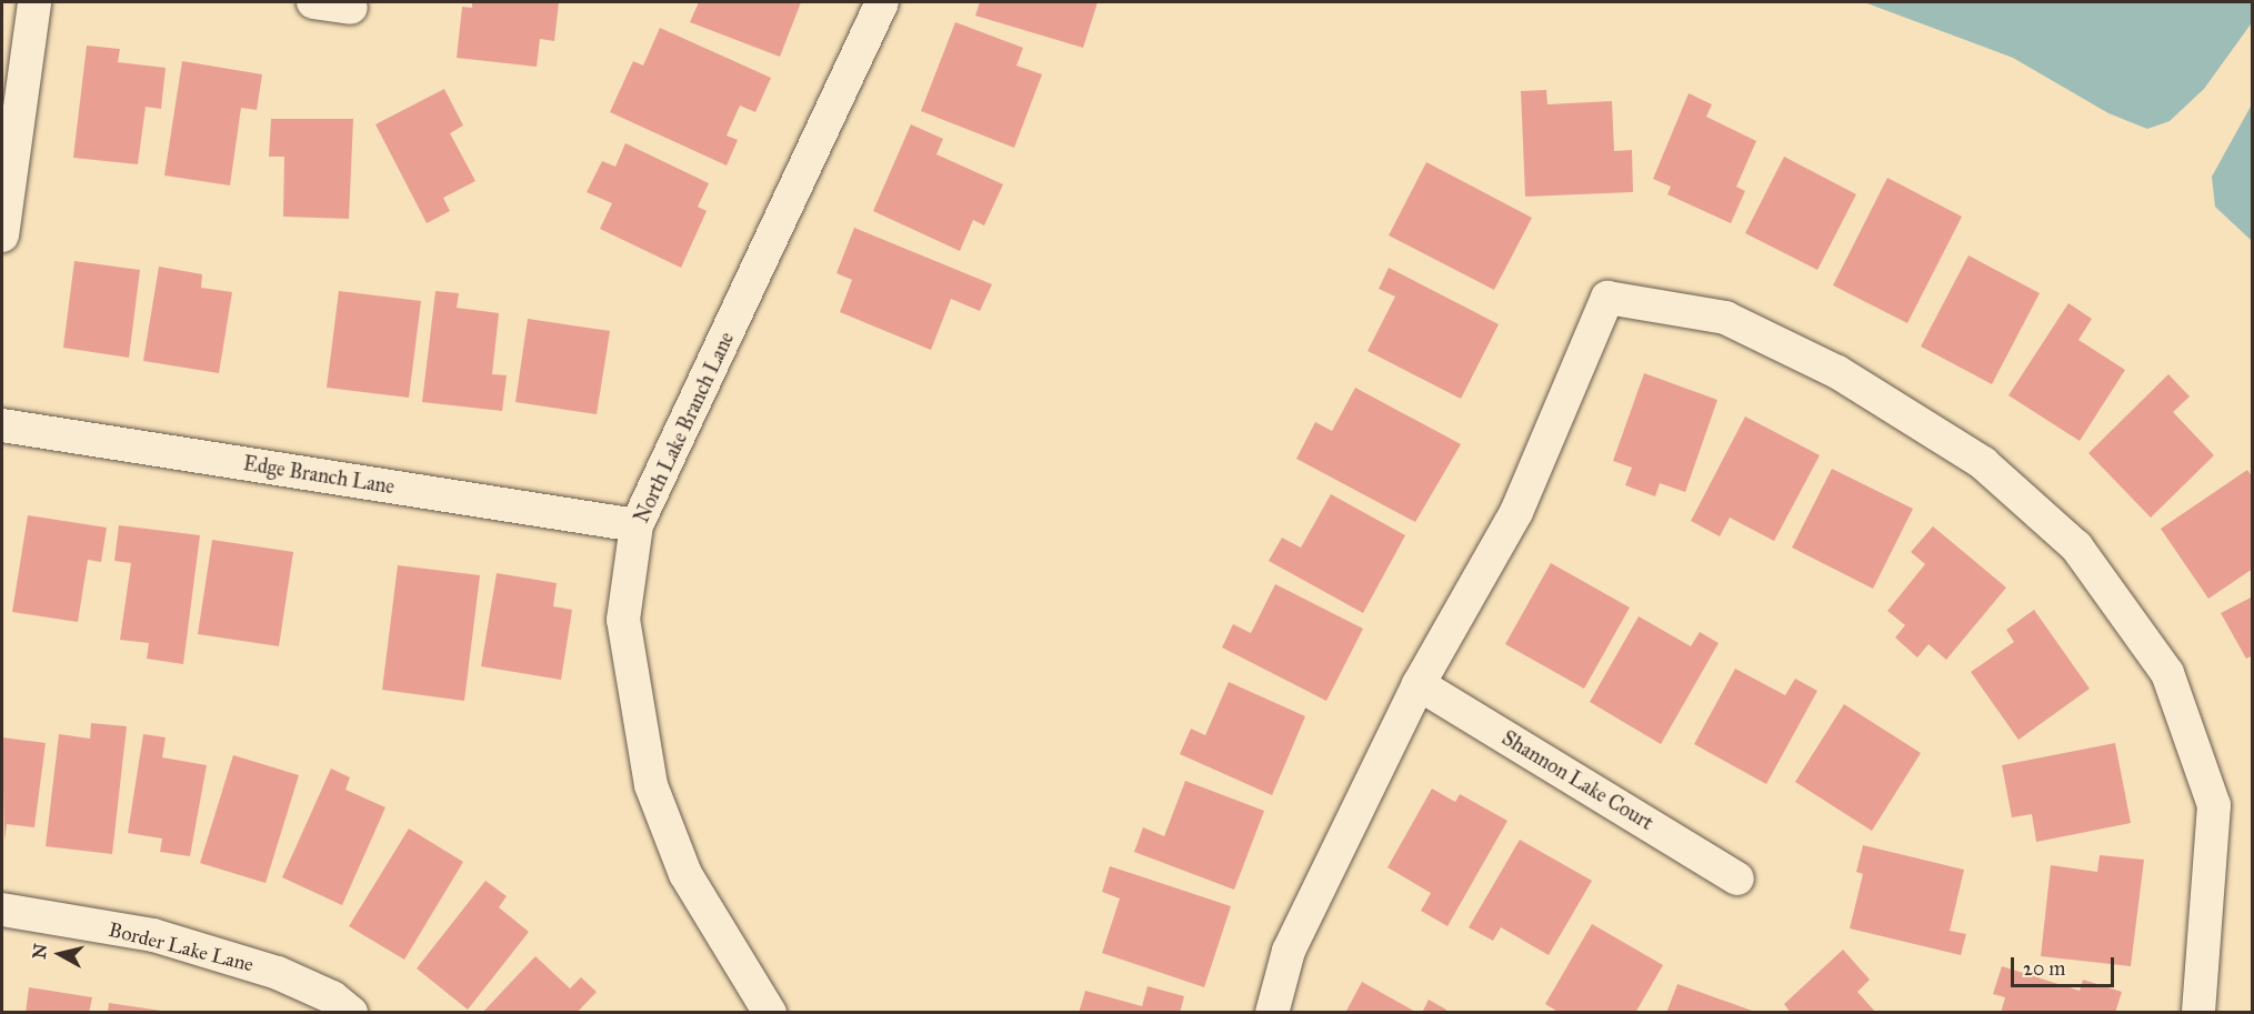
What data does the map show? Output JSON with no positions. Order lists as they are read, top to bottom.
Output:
{
  "streets": {
    "street": [
      "North Lake Branch Lane",
      "Edge Branch Lane",
      "Shannon Lake Court",
      "Border Lake Lane"
    ]
  },
  "crossings": [
    ["North Lake Branch Lane", "Edge Branch Lane"]
  ],
  "scale_bar": "20 m",
  "north": "left"
}
